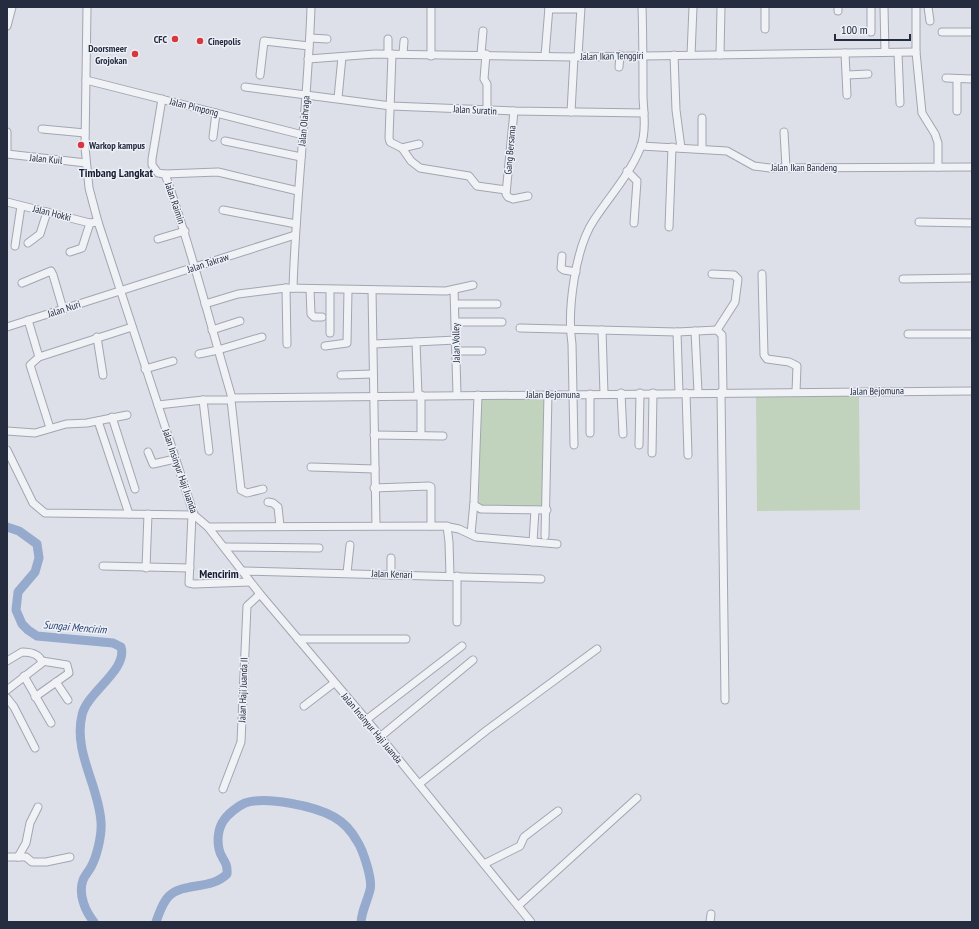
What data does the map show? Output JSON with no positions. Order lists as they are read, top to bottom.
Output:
{
  "streets": {
    "street": [
      "Jalan Ikan Tenggiri",
      "Jalan Pimpong",
      "Jalan Suratin",
      "Jalan Olahraga",
      "Gang Bersama",
      "Jalan Kuil",
      "Jalan Ikan Bandeng",
      "Jalan Raimin",
      "Jalan Hokki",
      "Jalan Takraw",
      "Jalan Nuri",
      "Jalan Volley",
      "Jalan Bejomuna",
      "Jalan Insinyur Haji Juanda",
      "Jalan Kenari",
      "Jalan Haji Juanda II"
    ]
  },
  "crossings": [
    ["Jalan Ikan Tenggiri", "Jalan Olahraga"],
    ["Jalan Pimpong", "Jalan Olahraga"],
    ["Jalan Pimpong", "Jalan Raimin"],
    ["Jalan Pimpong", "Jalan Insinyur Haji Juanda"],
    ["Jalan Suratin", "Jalan Olahraga"],
    ["Jalan Suratin", "Gang Bersama"],
    ["Jalan Olahraga", "Jalan Takraw"],
    ["Jalan Kuil", "Jalan Insinyur Haji Juanda"],
    ["Jalan Raimin", "Jalan Takraw"],
    ["Jalan Raimin", "Jalan Bejomuna"],
    ["Jalan Hokki", "Jalan Insinyur Haji Juanda"],
    ["Jalan Takraw", "Jalan Nuri"],
    ["Jalan Takraw", "Jalan Insinyur Haji Juanda"],
    ["Jalan Nuri", "Jalan Insinyur Haji Juanda"],
    ["Jalan Volley", "Jalan Bejomuna"],
    ["Jalan Bejomuna", "Jalan Insinyur Haji Juanda"],
    ["Jalan Insinyur Haji Juanda", "Jalan Kenari"],
    ["Jalan Insinyur Haji Juanda", "Jalan Haji Juanda II"]
  ],
  "districts": ["Timbang Langkat", "Mencirim"],
  "water": ["Sungai Mencirim"],
  "places": [
    "CFC",
    "Cinepolis",
    "Doorsmeer Grojokan",
    "Warkop kampus"
  ],
  "scale_bar": "100 m"
}
